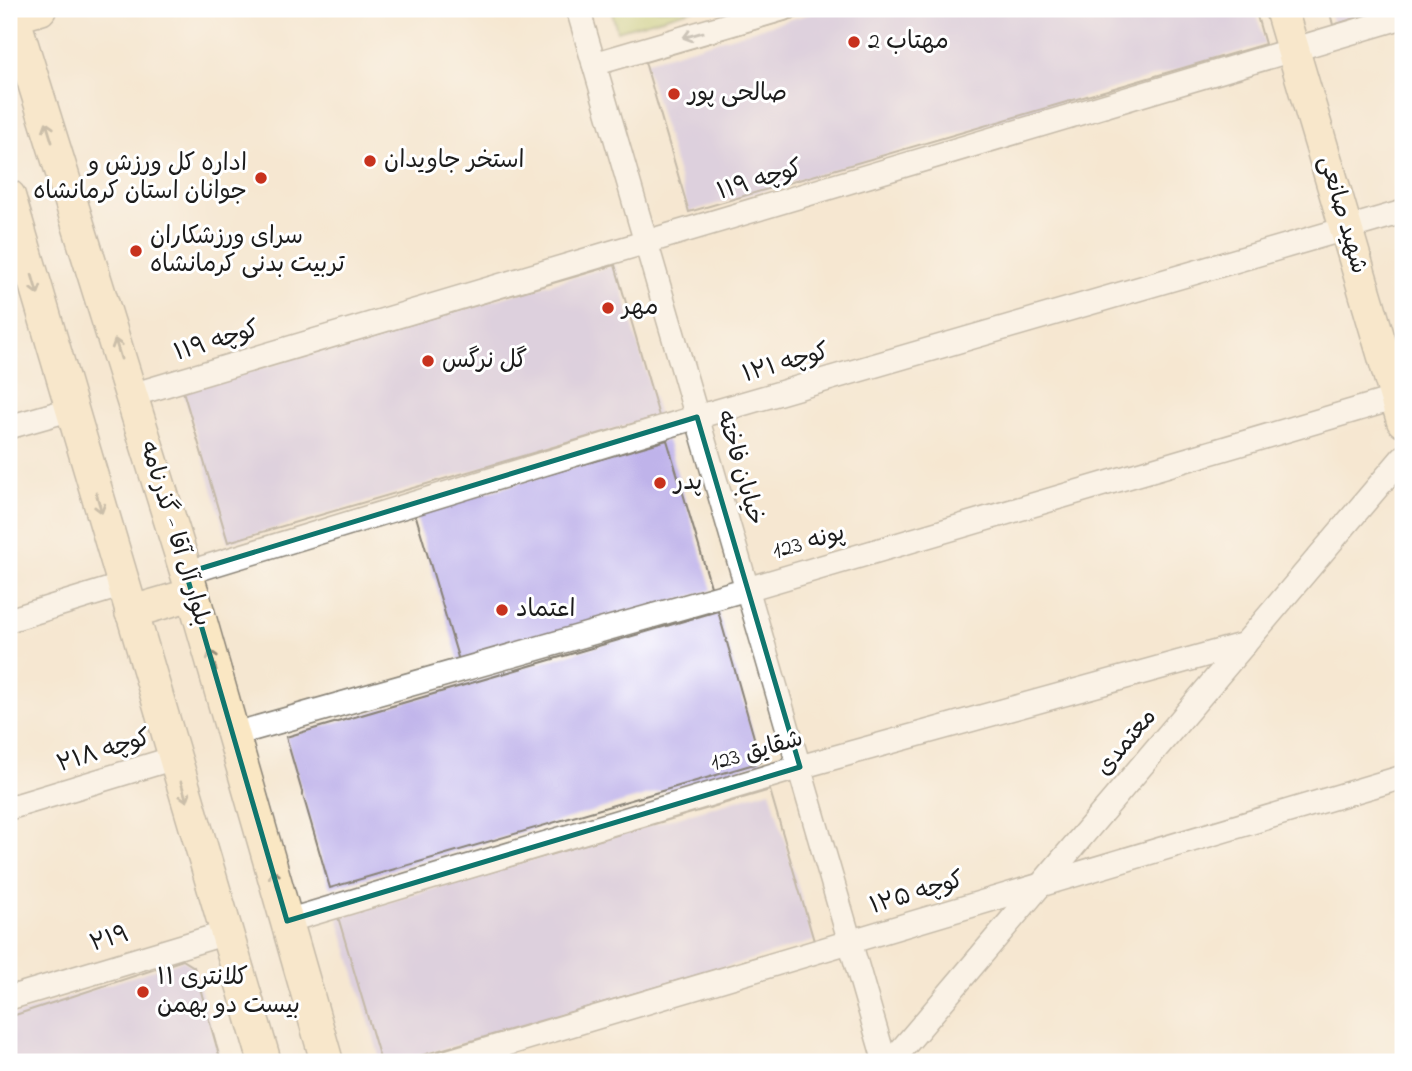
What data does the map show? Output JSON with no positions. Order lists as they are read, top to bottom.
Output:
{
  "streets": {
    "main road": ["شهید صانعی", "بلوار آل آقا - گذرنامه"],
    "street": [
      "کوچه ۱۱۹",
      "کوچه ۱۲۱",
      "خیابان فاخته",
      "123 پونه",
      "معتمدی",
      "کوچه ۲۱۸",
      "123 شقایق",
      "کوچه ۱۲۵",
      "۲۱۹"
    ]
  },
  "crossings": [
    ["کوچه ۱۱۹", "شهید صانعی"],
    ["کوچه ۱۱۹", "خیابان فاخته"],
    ["کوچه ۱۱۹", "بلوار آل آقا - گذرنامه"],
    ["شهید صانعی", "کوچه ۱۲۱"],
    ["شهید صانعی", "123 پونه"],
    ["کوچه ۱۲۱", "خیابان فاخته"],
    ["کوچه ۱۲۱", "بلوار آل آقا - گذرنامه"],
    ["خیابان فاخته", "123 پونه"],
    ["خیابان فاخته", "123 شقایق"],
    ["خیابان فاخته", "کوچه ۱۲۵"],
    ["بلوار آل آقا - گذرنامه", "123 پونه"],
    ["بلوار آل آقا - گذرنامه", "123 شقایق"],
    ["معتمدی", "123 شقایق"],
    ["معتمدی", "کوچه ۱۲۵"]
  ],
  "places": [
    "مهتاب 2",
    "صالحی پور",
    "استخر جاویدان",
    "اداره کل ورزش و جوانان استان کرمانشاه",
    "سرای ورزشکاران تربیت بدنی کرمانشاه",
    "مهر",
    "گل نرگس",
    "پدر",
    "اعتماد",
    "کلانتری ۱۱ بیست دو بهمن"
  ]
}
